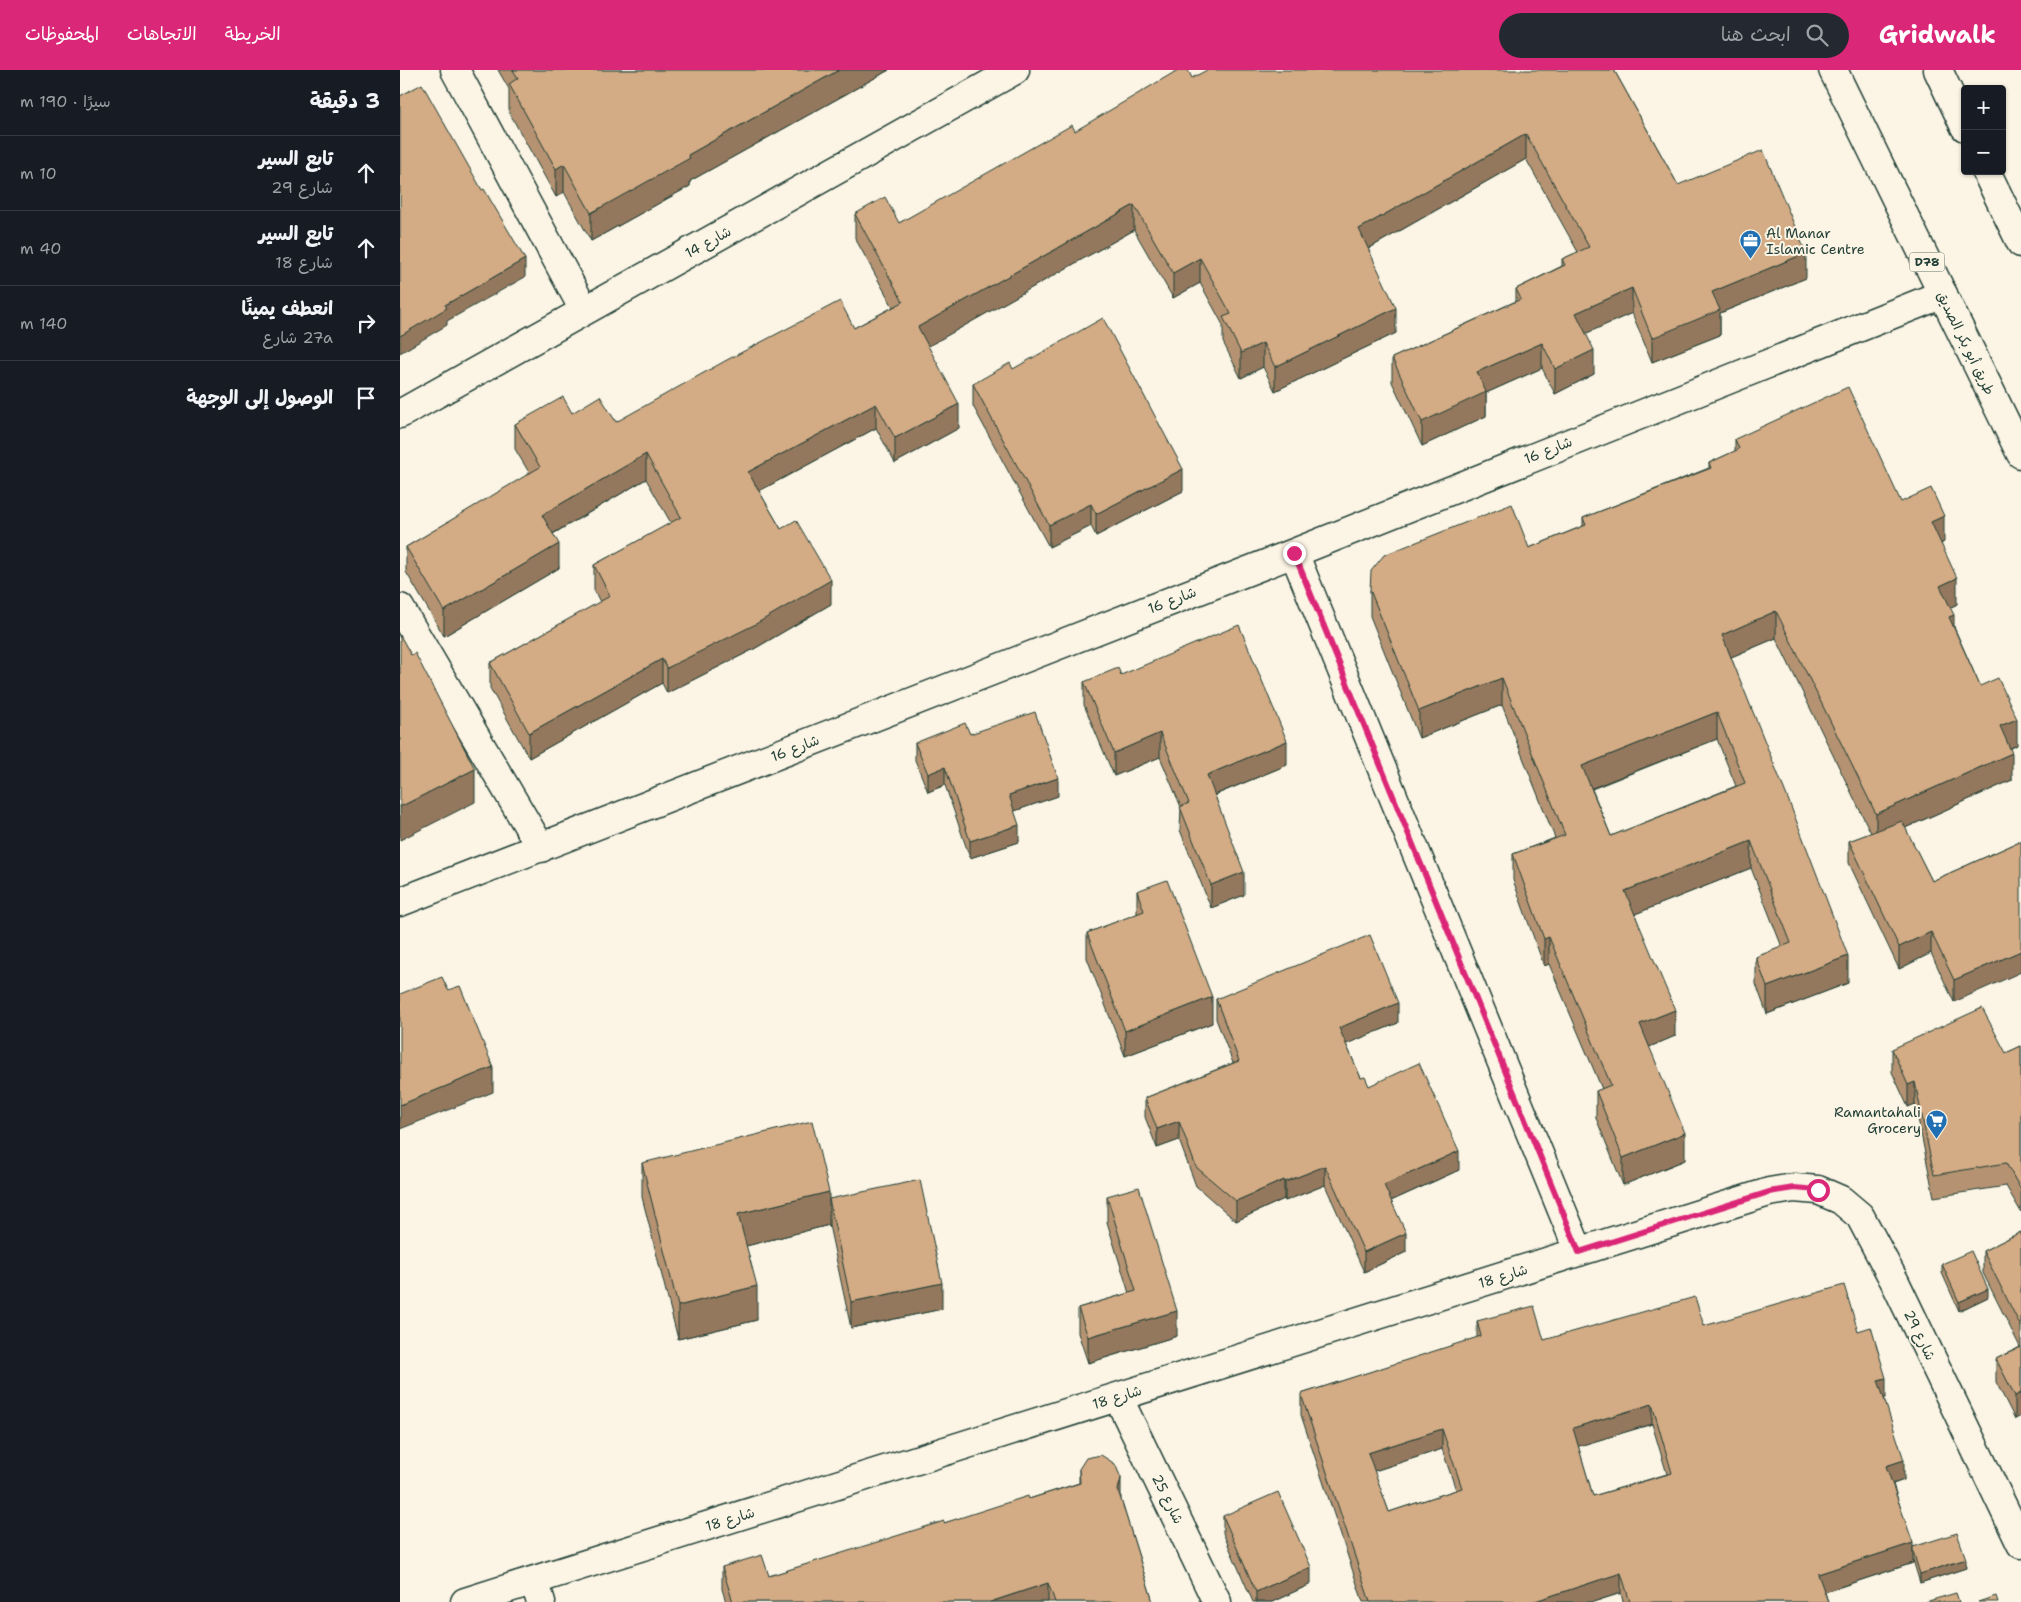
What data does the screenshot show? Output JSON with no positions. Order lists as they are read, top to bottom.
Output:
{
  "streets": {
    "street": [
      "شارع 14",
      "D78",
      "طريق أبو بكر الصديق",
      "شارع 16",
      "شارع 18",
      "شارع 29",
      "شارع 25"
    ]
  },
  "crossings": [
    ["طريق أبو بكر الصديق", "شارع 16"],
    ["شارع 18", "شارع 29"],
    ["شارع 18", "شارع 25"]
  ],
  "places": {
    "office": ["Al Manar Islamic Centre"],
    "supermarket": ["Ramantahali Grocery"]
  },
  "page": {
    "header": "Gridwalk",
    "search": "ابحث هنا",
    "nav": ["الخريطة", "الاتجاهات", "المحفوظات"],
    "heading": ["3 دقيقة", "سيرًا · 190 m"],
    "map_buttons": ["+", "−"],
    "list": [
      ["تابع السير", "شارع 29", "10 m"],
      ["تابع السير", "شارع 18", "40 m"],
      ["انعطف يمينًا", "27a شارع", "140 m"],
      "الوصول إلى الوجهة"
    ]
  }
}
